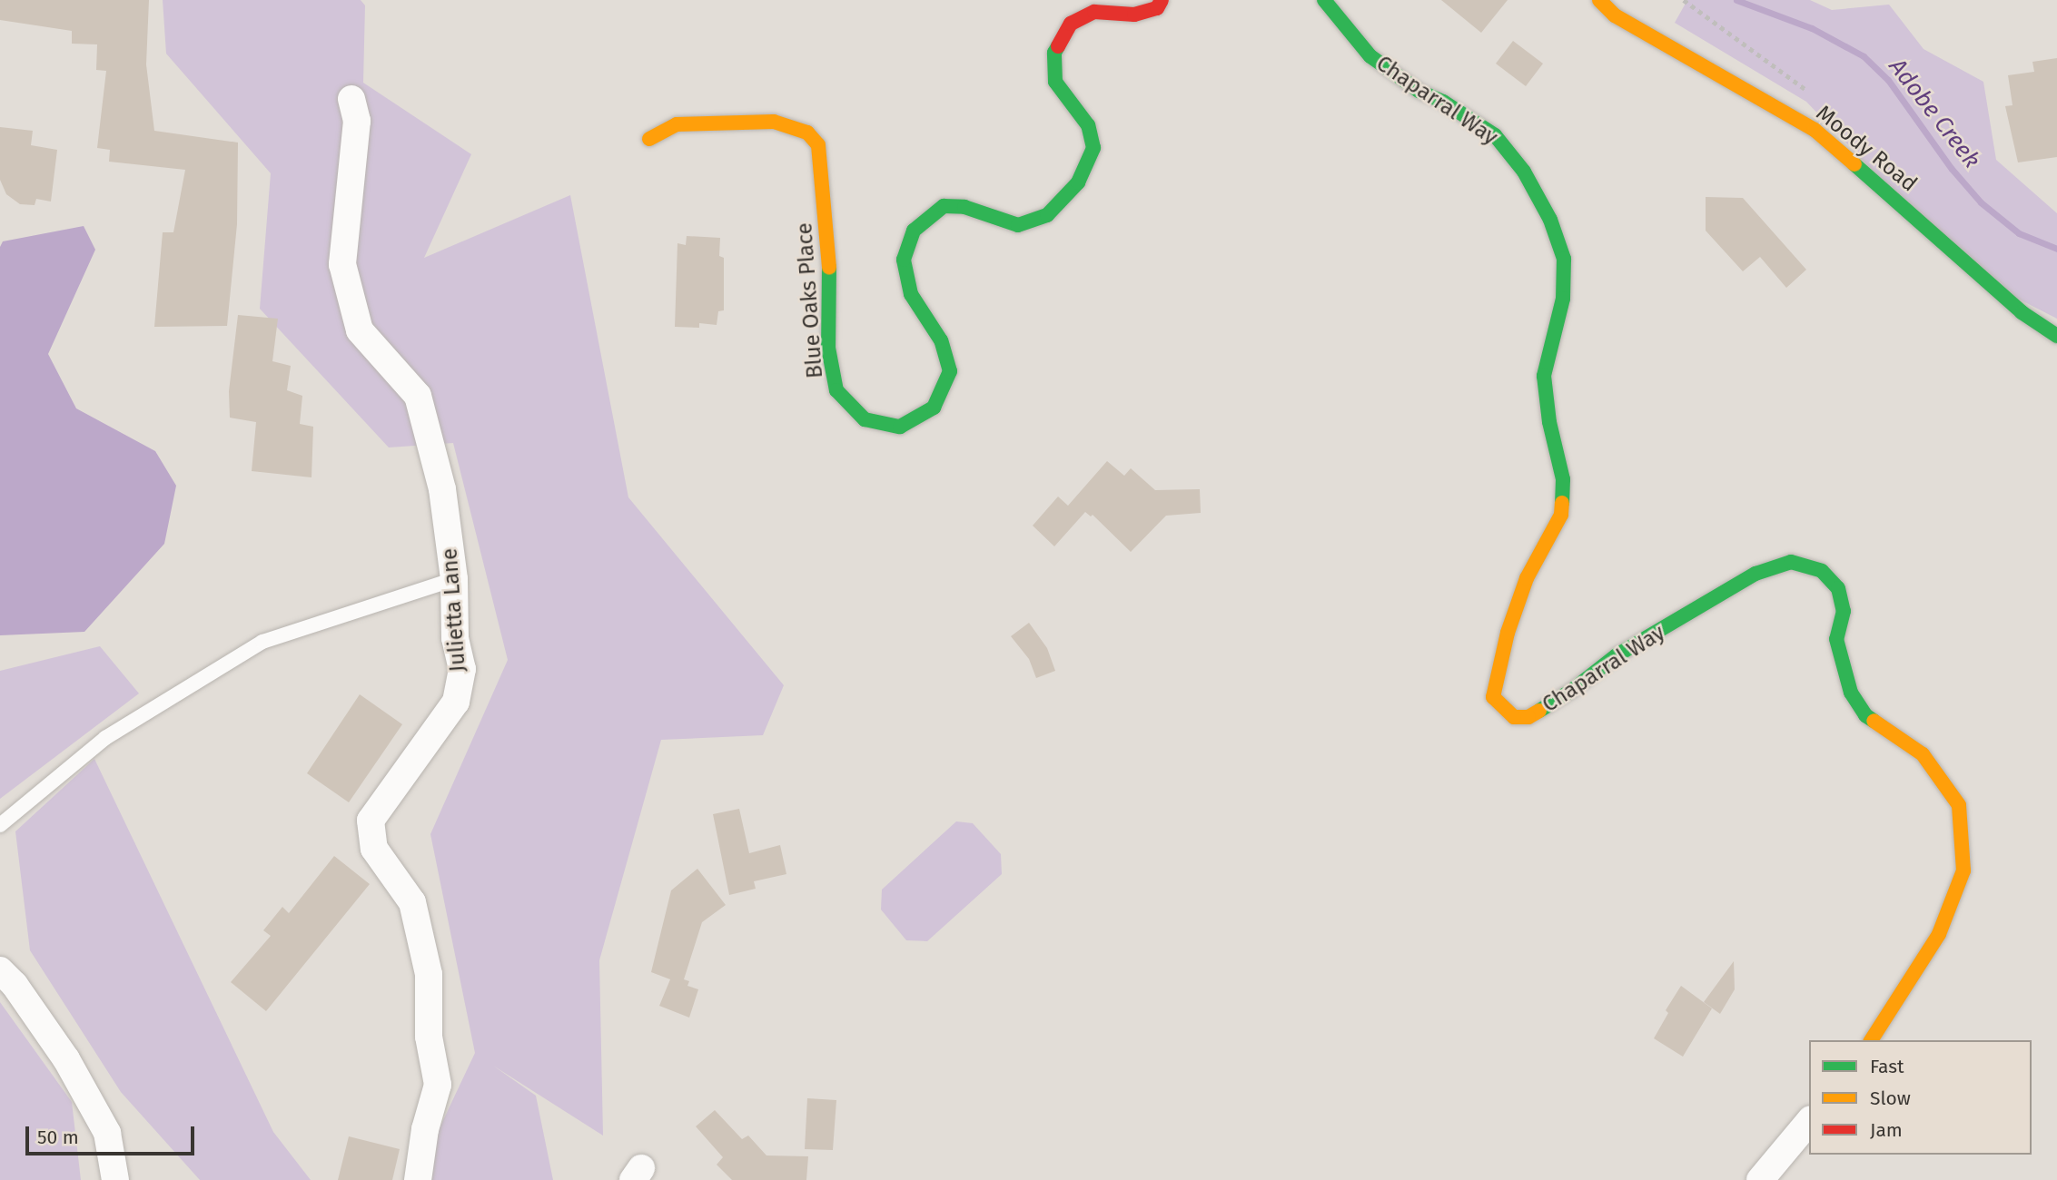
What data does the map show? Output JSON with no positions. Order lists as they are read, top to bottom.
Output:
{
  "streets": {
    "street": [
      "Chaparral Way",
      "Moody Road",
      "Blue Oaks Place",
      "Julietta Lane"
    ]
  },
  "water": ["Adobe Creek"],
  "legend": ["Fast", "Slow", "Jam"],
  "scale_bar": "50 m"
}
